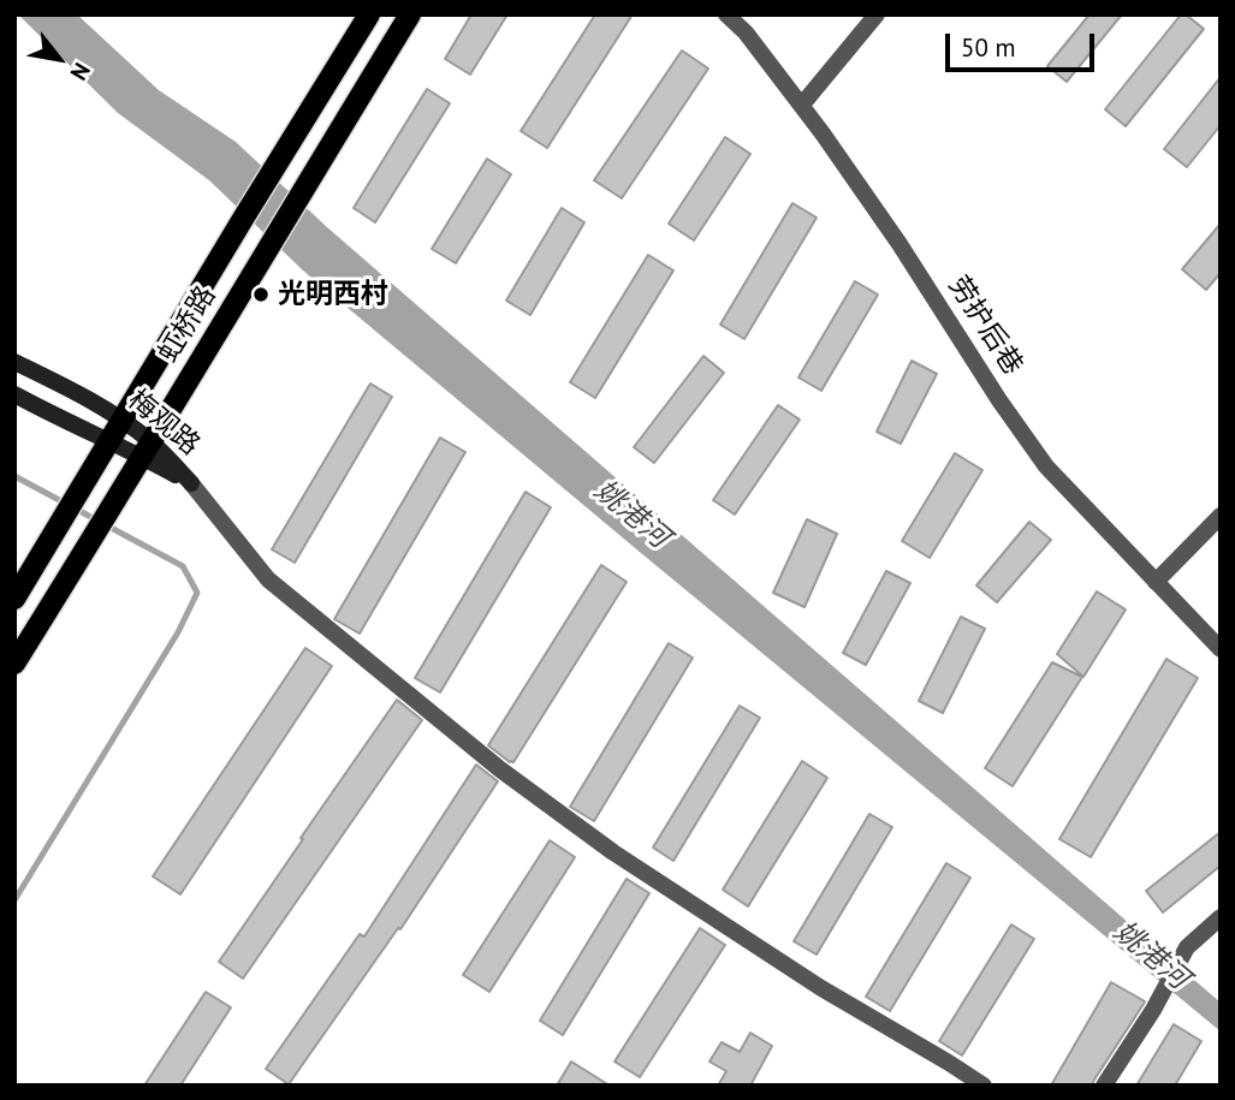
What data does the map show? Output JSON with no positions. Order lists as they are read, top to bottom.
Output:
{
  "streets": {
    "main road": ["虹桥路"],
    "street": ["劳护后巷", "梅观路"]
  },
  "crossings": [
    ["虹桥路", "梅观路"]
  ],
  "water": ["姚港河"],
  "places": ["光明西村"],
  "scale_bar": "50 m",
  "north": "bottom right"
}
